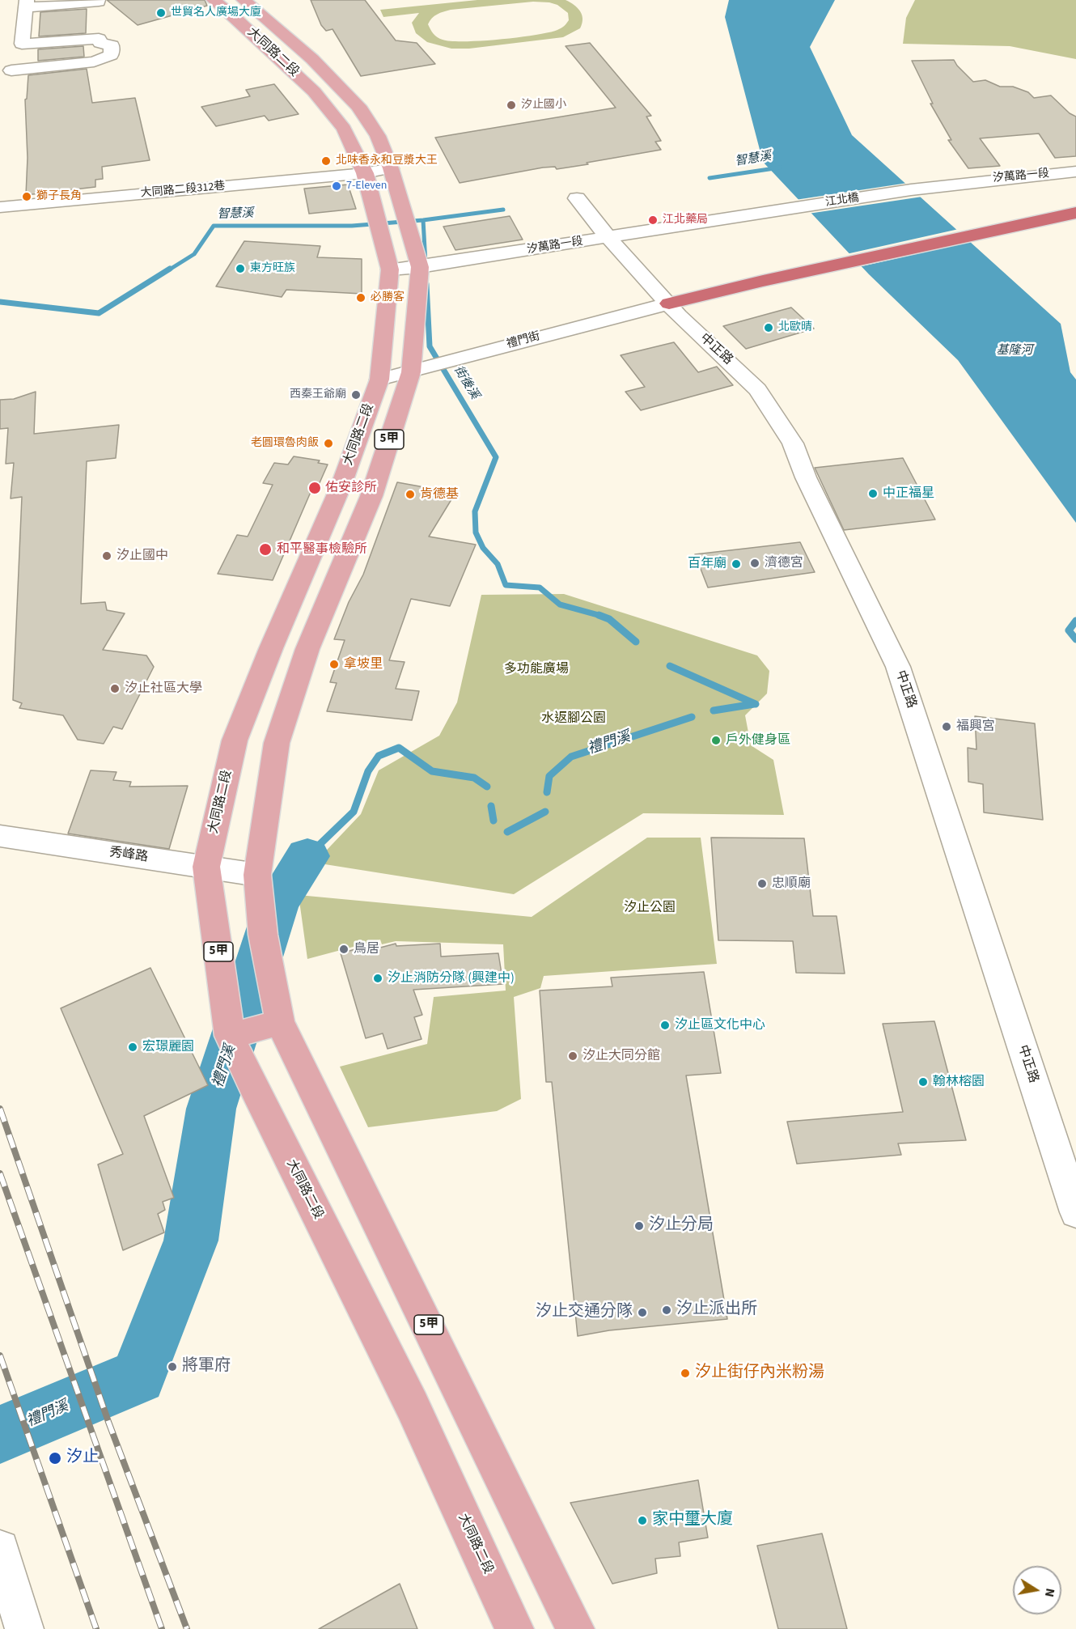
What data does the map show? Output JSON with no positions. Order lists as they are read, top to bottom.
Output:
{
  "streets": {
    "main road": ["大同路二段", "5甲"],
    "street": [
      "汐萬路一段",
      "大同路二段312巷",
      "江北橋",
      "禮門街",
      "中正路",
      "秀峰路"
    ]
  },
  "crossings": [
    ["大同路二段", "汐萬路一段"],
    ["大同路二段", "大同路二段312巷"],
    ["大同路二段", "禮門街"],
    ["大同路二段", "秀峰路"],
    ["汐萬路一段", "江北橋"],
    ["汐萬路一段", "中正路"],
    ["禮門街", "中正路"]
  ],
  "water": [
    "智慧溪",
    "基隆河",
    "街後溪",
    "禮門溪"
  ],
  "parks": ["多功能廣場", "水返腳公園", "汐止公園"],
  "places": [
    "世貿名人廣場大廈",
    "汐止國小",
    "北味香永和豆漿大王",
    "7-Eleven",
    "獅子長角",
    "江北藥局",
    "東方旺族",
    "必勝客",
    "北歐晴",
    "西秦王爺廟",
    "老圓環魯肉飯",
    "佑安診所",
    "中正福星",
    "肯德基",
    "和平醫事檢驗所",
    "汐止國中",
    "濟德宮",
    "百年廟",
    "拿坡里",
    "汐止社區大學",
    "福興宮",
    "戶外健身區",
    "忠順廟",
    "鳥居",
    "汐止消防分隊 (興建中)",
    "汐止區文化中心",
    "宏璟麗園",
    "汐止大同分館",
    "翰林榕園",
    "汐止分局",
    "汐止派出所",
    "汐止交通分隊",
    "將軍府",
    "汐止街仔內米粉湯",
    "汐止",
    "家中璽大廈"
  ],
  "north": "right"
}
